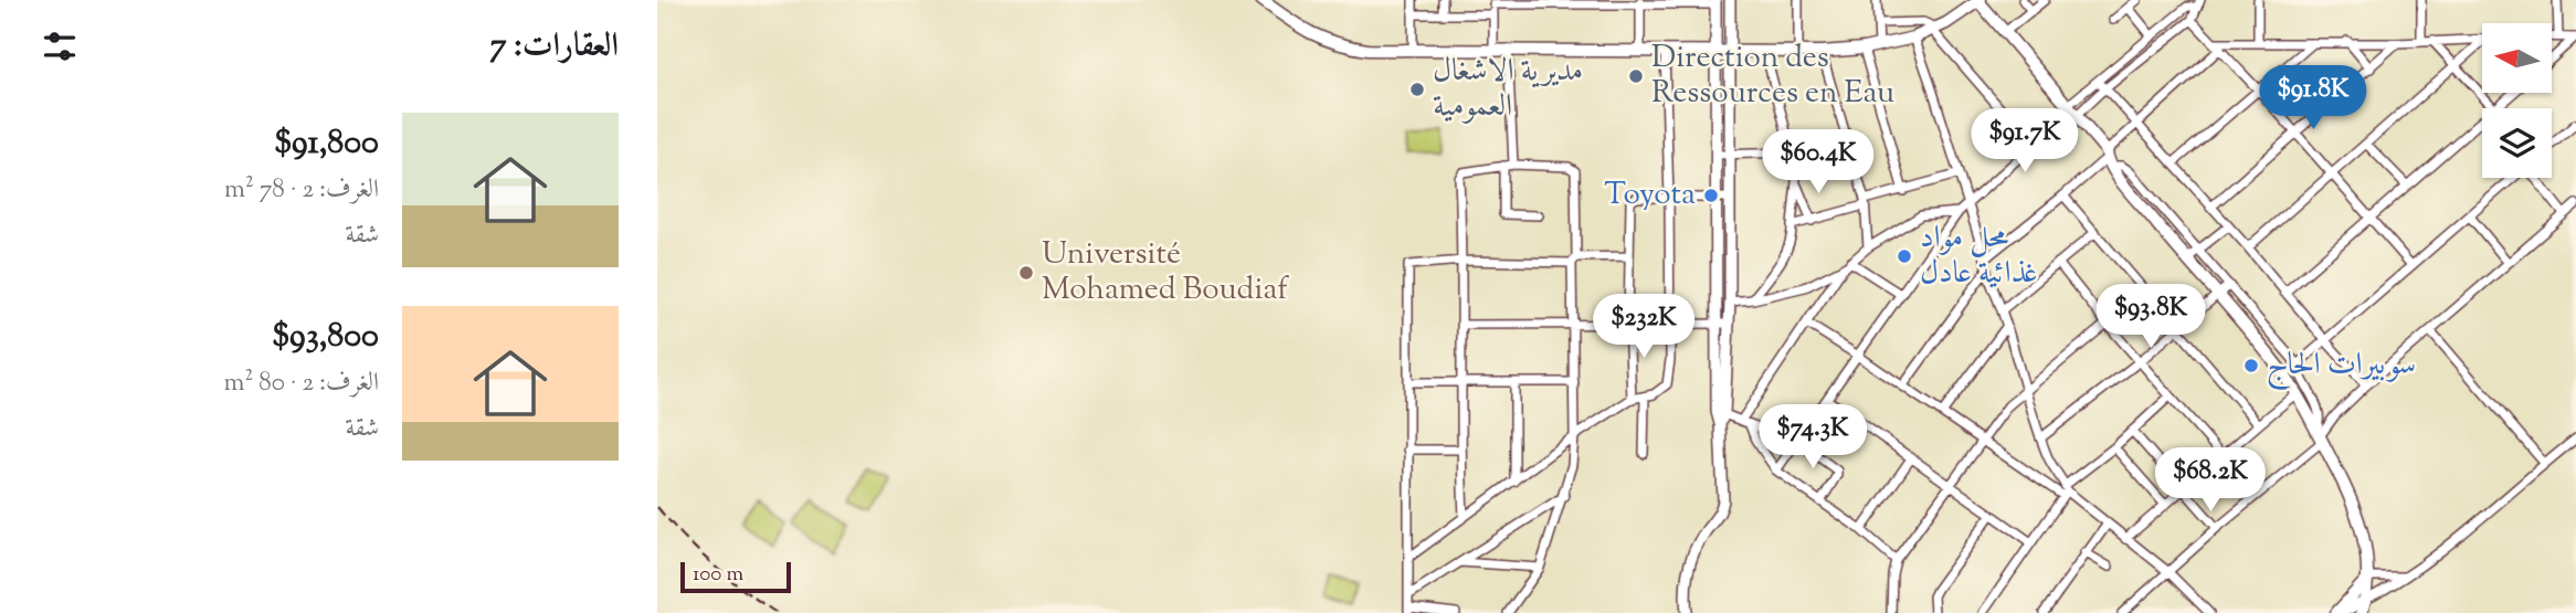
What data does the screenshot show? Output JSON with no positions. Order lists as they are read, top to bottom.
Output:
{
  "places": [
    "Direction des Ressources en Eau",
    "مديرية الاشغال العمومية",
    "Toyota",
    "محل مواد غذائية عادل",
    "Université Mohamed Boudiaf",
    "سوبيرات الحاج"
  ],
  "scale_bar": "100 m",
  "north": "left",
  "page": {
    "heading": "العقارات: 7",
    "price": [
      "$91.8K",
      "$91.7K",
      "$60.4K",
      "$93.8K",
      "$232K",
      "$74.3K",
      "$68.2K"
    ],
    "list": [
      {
        "name": "$91,800",
        "note": "الغرف: 2 · 78 m² · شقة"
      },
      {
        "name": "$93,800",
        "note": "الغرف: 2 · 80 m² · شقة"
      }
    ],
    "scale": "100 m"
  }
}
